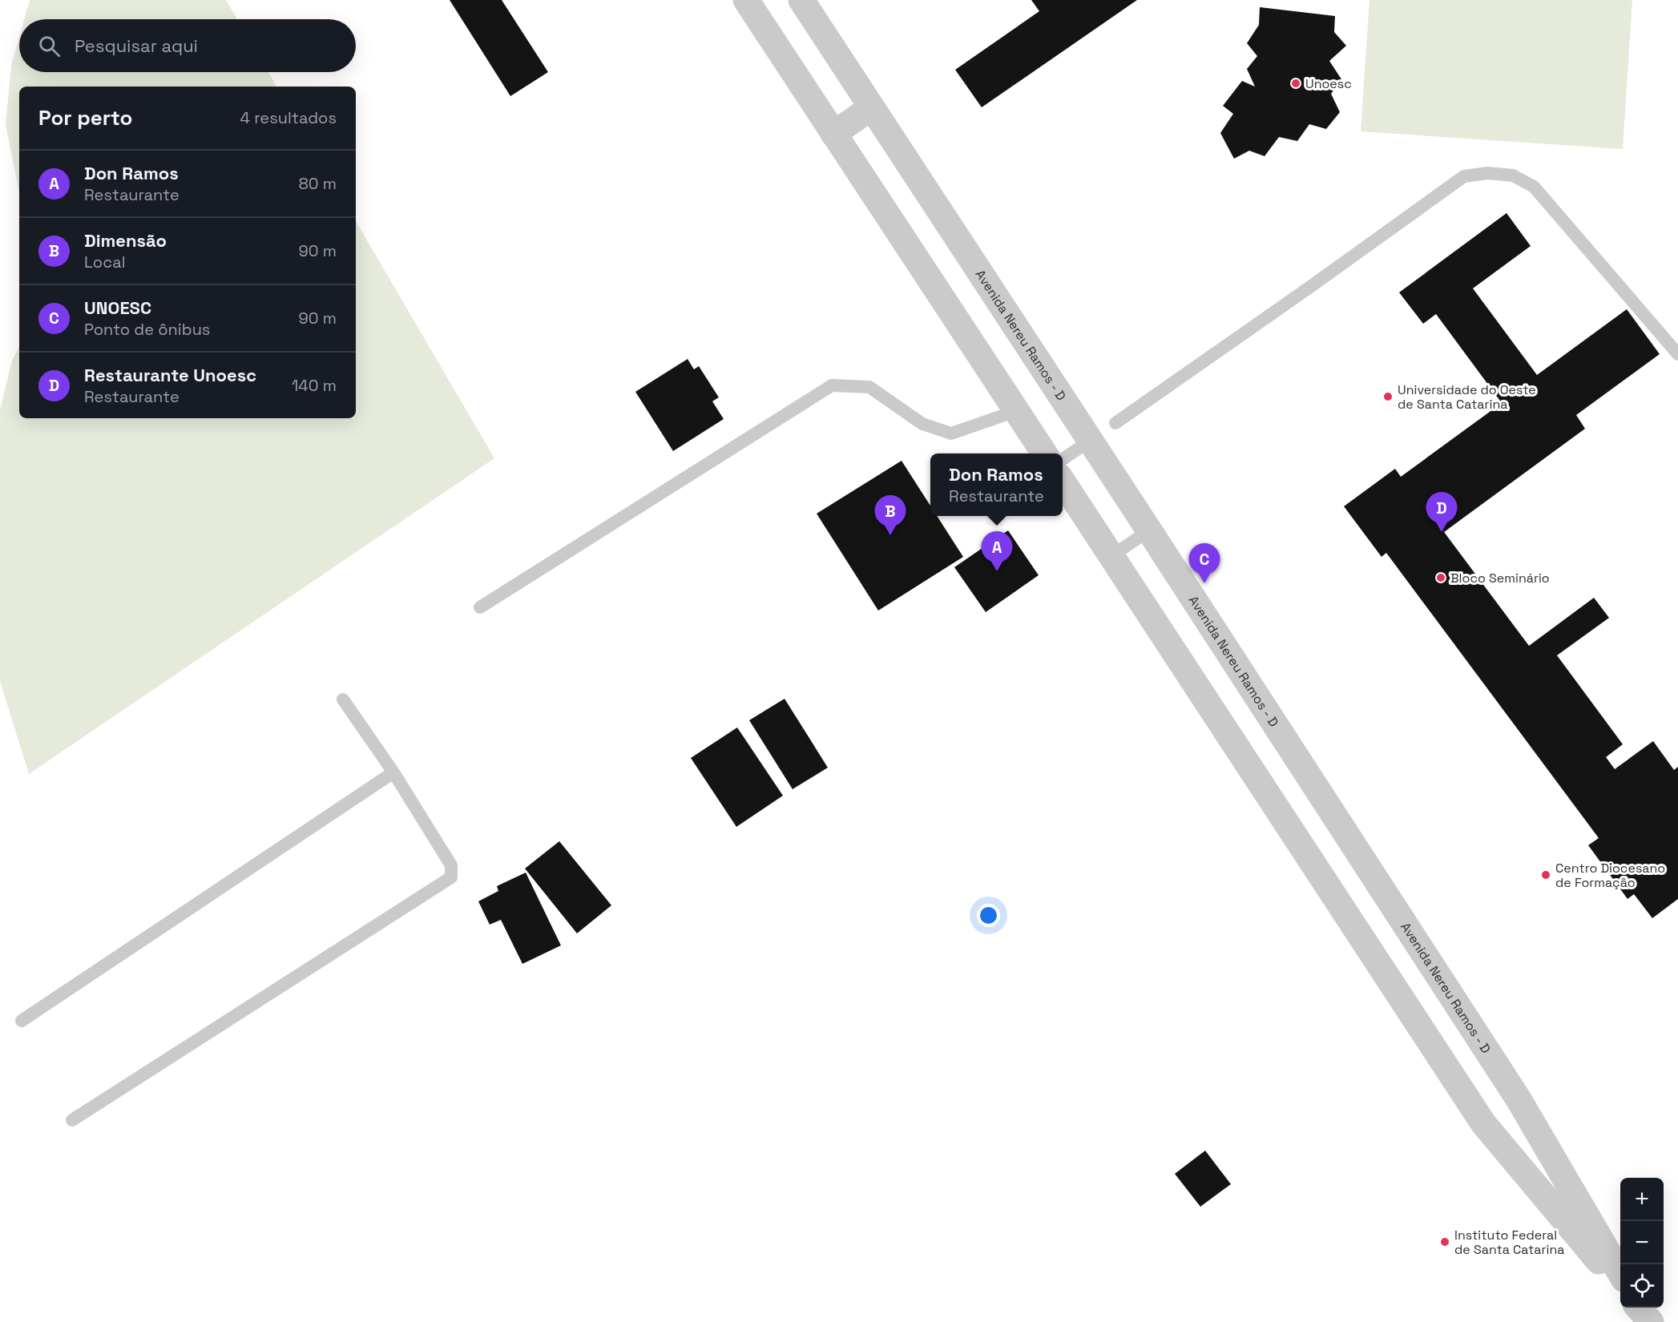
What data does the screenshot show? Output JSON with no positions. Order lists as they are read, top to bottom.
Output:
{
  "streets": {
    "street": ["Avenida Nereu Ramos - D"]
  },
  "places": [
    "Unoesc",
    "Universidade do Oeste de Santa Catarina",
    "Bloco Seminário",
    "Centro Diocesano de Formação",
    "Instituto Federal de Santa Catarina"
  ],
  "page": {
    "search": "Pesquisar aqui",
    "heading": ["Por perto", "4 resultados"],
    "list": [
      {
        "mark": "A",
        "name": "Don Ramos",
        "note": "Restaurante",
        "value": "80 m"
      },
      {
        "mark": "B",
        "name": "Dimensão",
        "note": "Local",
        "value": "90 m"
      },
      {
        "mark": "C",
        "name": "UNOESC",
        "note": "Ponto de ônibus",
        "value": "90 m"
      },
      {
        "mark": "D",
        "name": "Restaurante Unoesc",
        "note": "Restaurante",
        "value": "140 m"
      }
    ],
    "popup": ["Don Ramos", "Restaurante"],
    "pins": [
      "D",
      "B",
      "A",
      "C"
    ],
    "map_buttons": ["+", "−"]
  }
}
